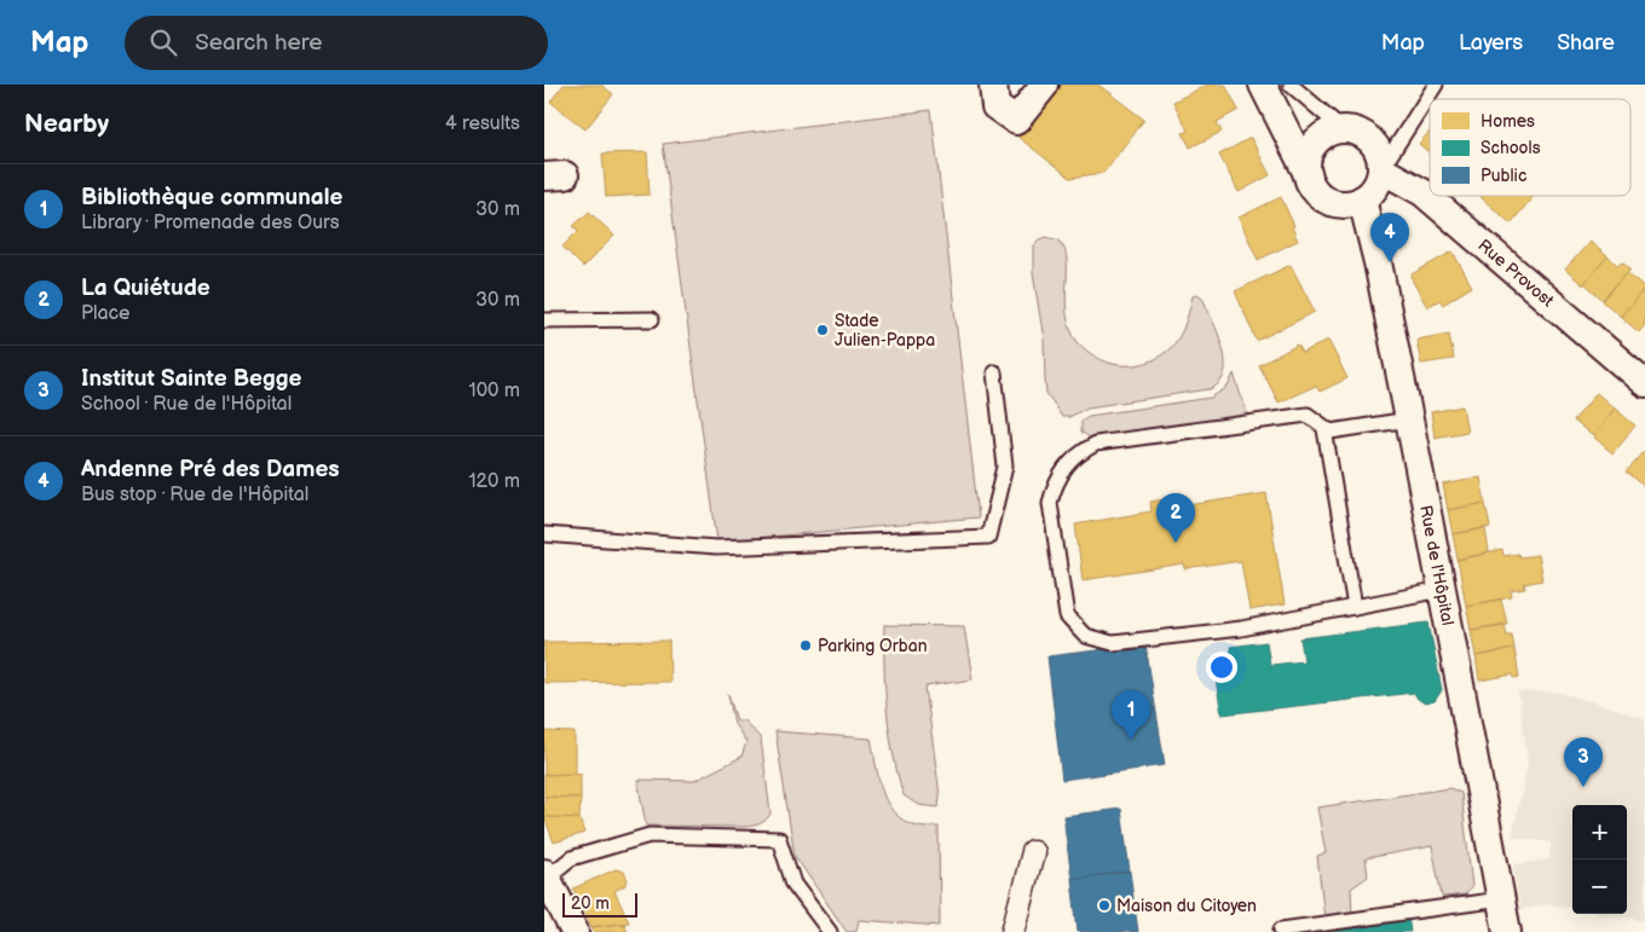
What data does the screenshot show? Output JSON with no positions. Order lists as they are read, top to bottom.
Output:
{
  "streets": {
    "street": ["Rue Provost", "Rue de l'Hôpital"]
  },
  "crossings": [
    ["Rue Provost", "Rue de l'Hôpital"]
  ],
  "places": ["Stade Julien-Pappa", "Parking Orban", "Maison du Citoyen"],
  "legend": ["Homes", "Schools", "Public"],
  "scale_bar": "20 m",
  "page": {
    "header": "Map",
    "search": "Search here",
    "nav": ["Map", "Layers", "Share"],
    "heading": ["Nearby", "4 results"],
    "list": [
      {
        "mark": "1",
        "name": "Bibliothèque communale",
        "note": "Library · Promenade des Ours",
        "value": "30 m"
      },
      {
        "mark": "2",
        "name": "La Quiétude",
        "note": "Place",
        "value": "30 m"
      },
      {
        "mark": "3",
        "name": "Institut Sainte Begge",
        "note": "School · Rue de l'Hôpital",
        "value": "100 m"
      },
      {
        "mark": "4",
        "name": "Andenne Pré des Dames",
        "note": "Bus stop · Rue de l'Hôpital",
        "value": "120 m"
      }
    ],
    "pins": [
      "4",
      "2",
      "1",
      "3"
    ],
    "map_buttons": ["+", "−"],
    "scale": "20 m"
  }
}
